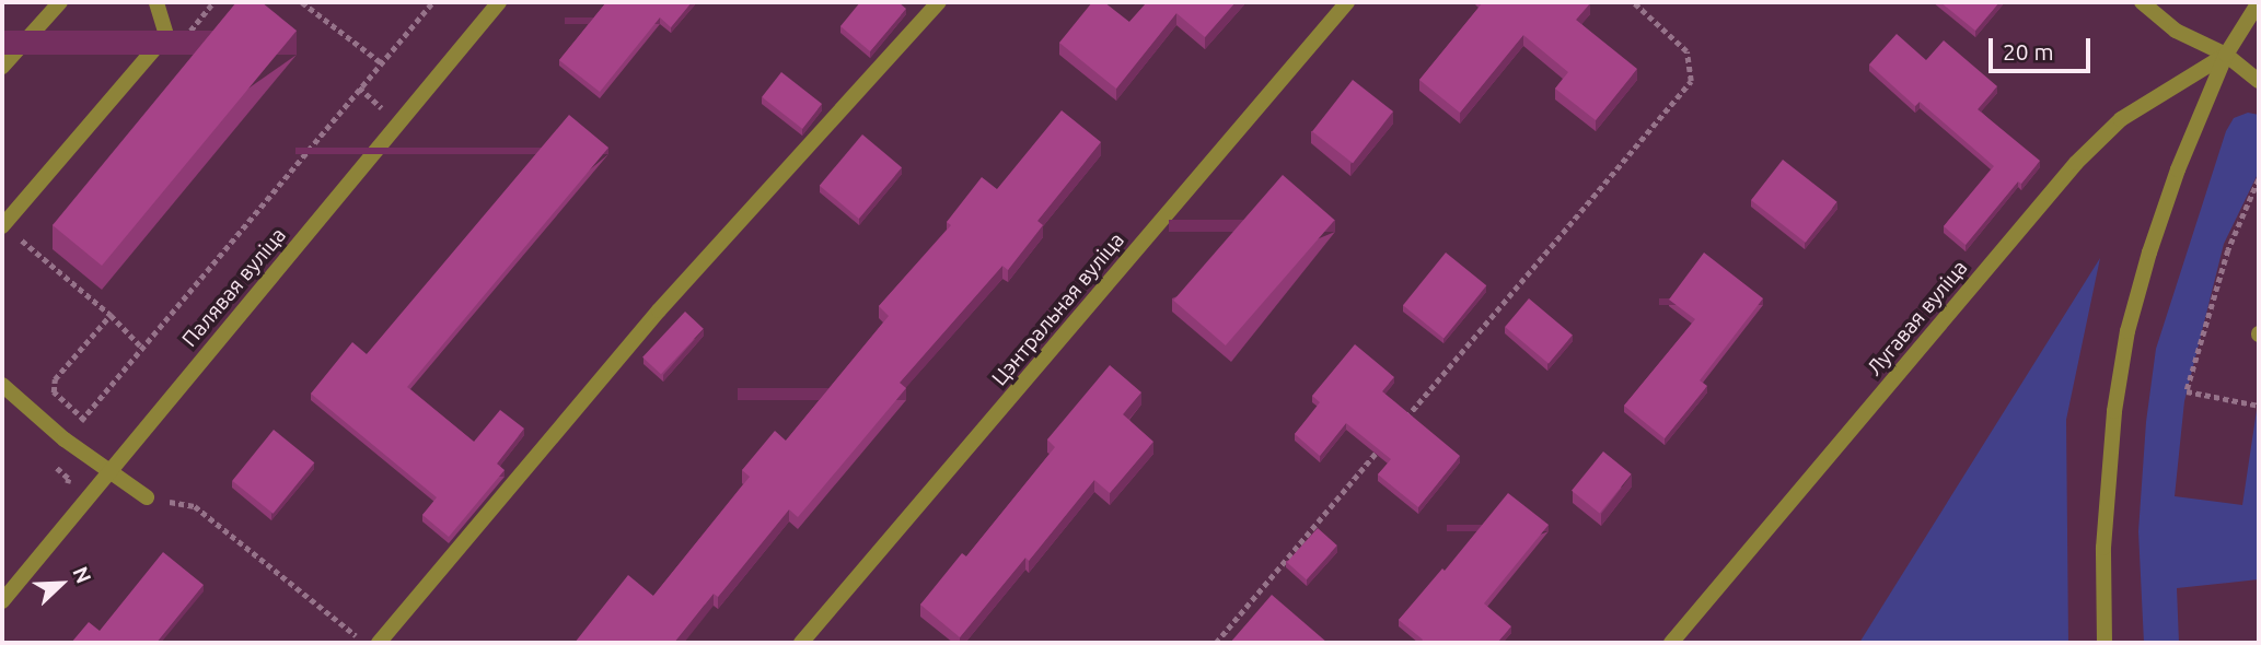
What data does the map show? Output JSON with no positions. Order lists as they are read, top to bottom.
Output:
{
  "streets": {
    "street": ["Палявая вуліца", "Цэнтральная вуліца", "Лугавая вуліца"]
  },
  "scale_bar": "20 m",
  "north": "top right"
}
